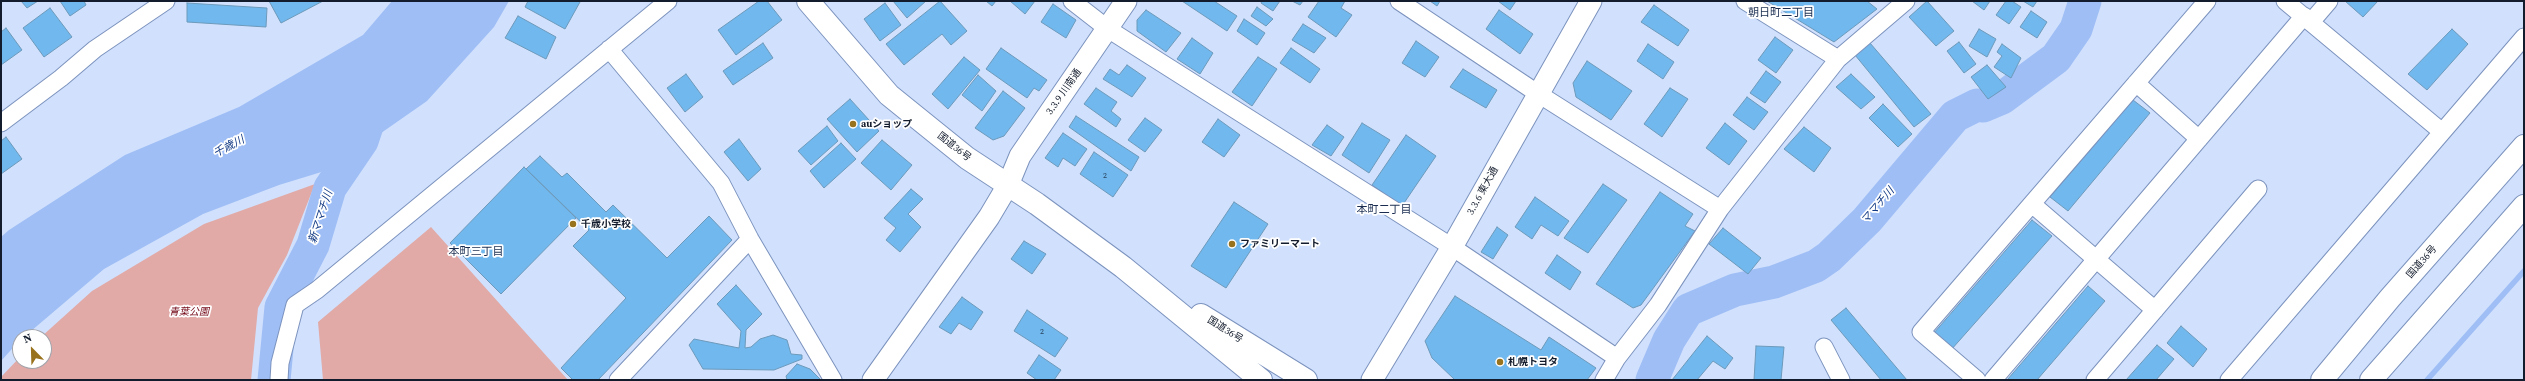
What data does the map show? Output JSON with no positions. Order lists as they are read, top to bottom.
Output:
{
  "streets": {
    "highway": ["国道36号"],
    "street": ["3.3.9 川南通", "3.3.6 東大通"]
  },
  "crossings": [
    ["3.3.9 川南通", "国道36号"]
  ],
  "districts": ["朝日町二丁目", "本町二丁目", "本町三丁目"],
  "water": ["千歳川", "ママチ川", "新ママチ川"],
  "parks": ["青葉公園"],
  "places": [
    "auショップ",
    "千歳小学校",
    "ファミリーマート",
    "札幌トヨタ"
  ],
  "house_numbers": ["2", "2"],
  "north": "top left"
}
